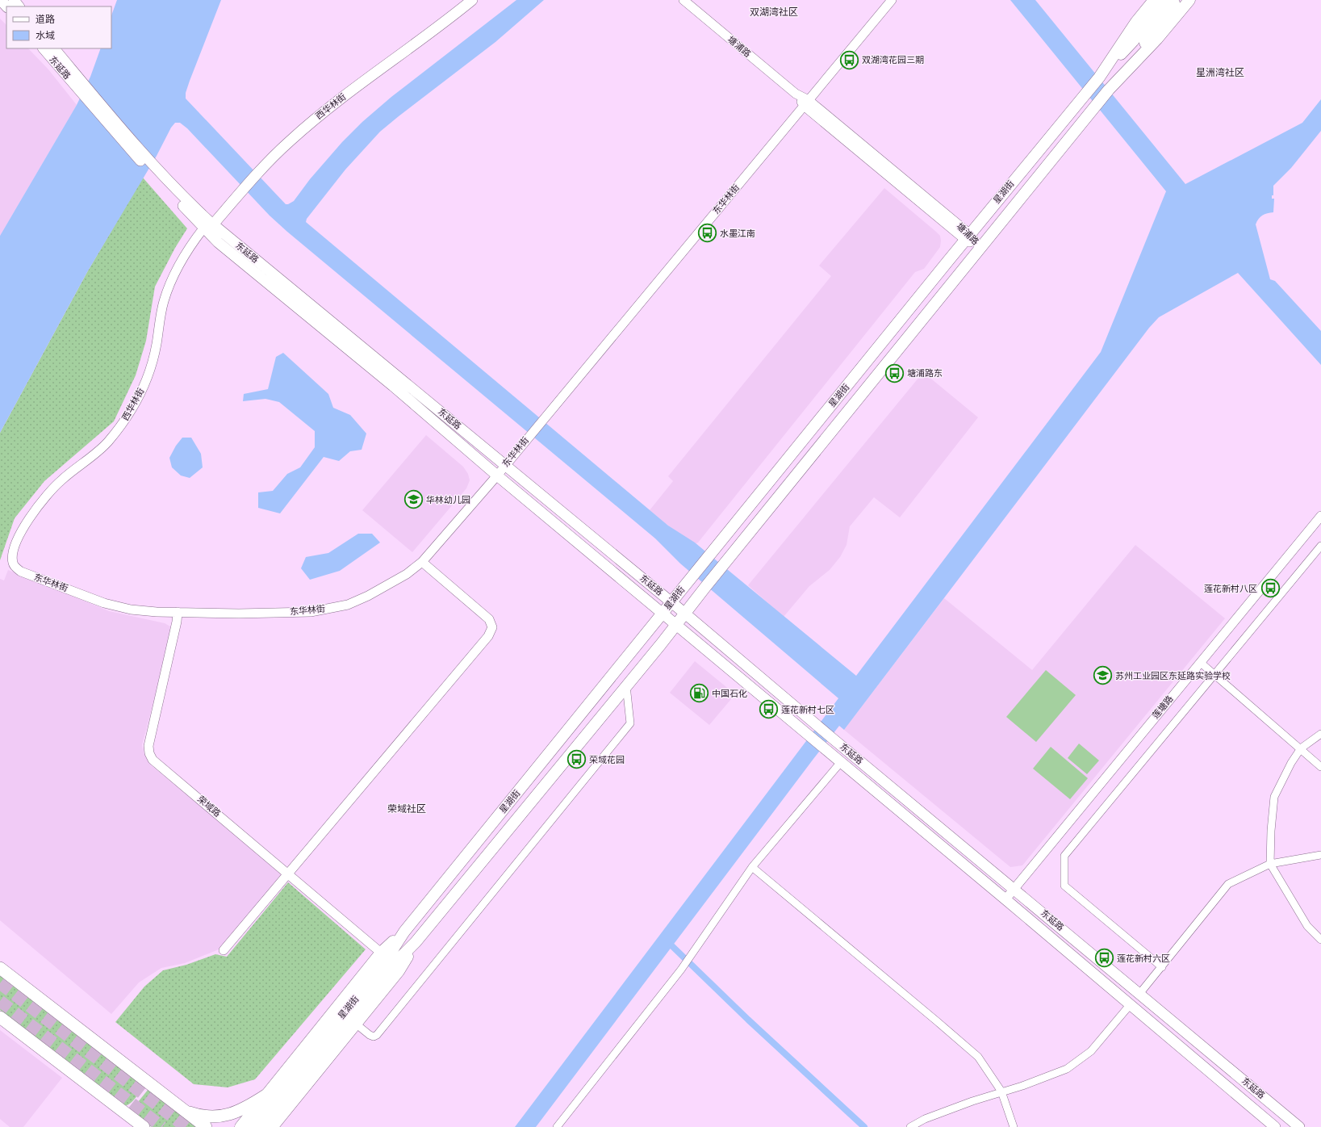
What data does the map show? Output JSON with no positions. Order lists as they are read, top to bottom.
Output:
{
  "streets": {
    "main road": ["东延路", "西华林街", "星湖街"],
    "street": [
      "塘浦路",
      "东华林街",
      "莲塘路",
      "荣域路"
    ]
  },
  "crossings": [
    ["塘浦路", "星湖街"],
    ["塘浦路", "东华林街"],
    ["东延路", "西华林街"],
    ["东延路", "星湖街"],
    ["东延路", "东华林街"],
    ["东延路", "莲塘路"],
    ["西华林街", "东华林街"],
    ["东华林街", "荣域路"]
  ],
  "districts": ["双湖湾社区", "星洲湾社区", "荣域社区"],
  "places": {
    "bus stop": [
      "双湖湾花园三期",
      "水墨江南",
      "塘浦路东",
      "莲花新村八区",
      "莲花新村七区",
      "荣域花园",
      "莲花新村六区"
    ],
    "school or university": ["华林幼儿园", "苏州工业园区东延路实验学校"],
    "fuel station": ["中国石化"]
  },
  "legend": ["道路", "水域"]
}
